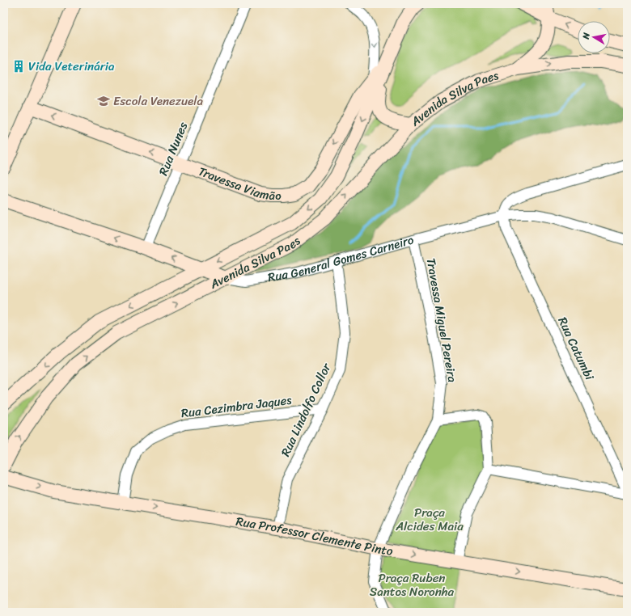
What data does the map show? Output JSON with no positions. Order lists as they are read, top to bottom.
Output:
{
  "streets": {
    "main road": [
      "Avenida Silva Paes",
      "Travessa Viamão",
      "Rua General Gomes Carneiro",
      "Rua Professor Clemente Pinto"
    ],
    "street": [
      "Rua Nunes",
      "Travessa Miguel Pereira",
      "Rua Catumbi",
      "Rua Cezimbra Jaques",
      "Rua Lindolfo Collor"
    ]
  },
  "crossings": [
    ["Avenida Silva Paes", "Travessa Viamão"],
    ["Avenida Silva Paes", "Rua General Gomes Carneiro"],
    ["Rua Nunes", "Travessa Viamão"],
    ["Rua Nunes", "Rua General Gomes Carneiro"],
    ["Rua General Gomes Carneiro", "Travessa Miguel Pereira"],
    ["Rua General Gomes Carneiro", "Rua Catumbi"],
    ["Rua General Gomes Carneiro", "Rua Lindolfo Collor"],
    ["Travessa Miguel Pereira", "Rua Professor Clemente Pinto"],
    ["Rua Cezimbra Jaques", "Rua Lindolfo Collor"],
    ["Rua Cezimbra Jaques", "Rua Professor Clemente Pinto"],
    ["Rua Lindolfo Collor", "Rua Professor Clemente Pinto"]
  ],
  "one_way": ["Travessa Viamão", "Rua Professor Clemente Pinto"],
  "parks": ["Praça Alcides Maia", "Praça Ruben Santos Noronha"],
  "places": {
    "building": ["Vida Veterinária"],
    "school or university": ["Escola Venezuela"]
  },
  "north": "left"
}
